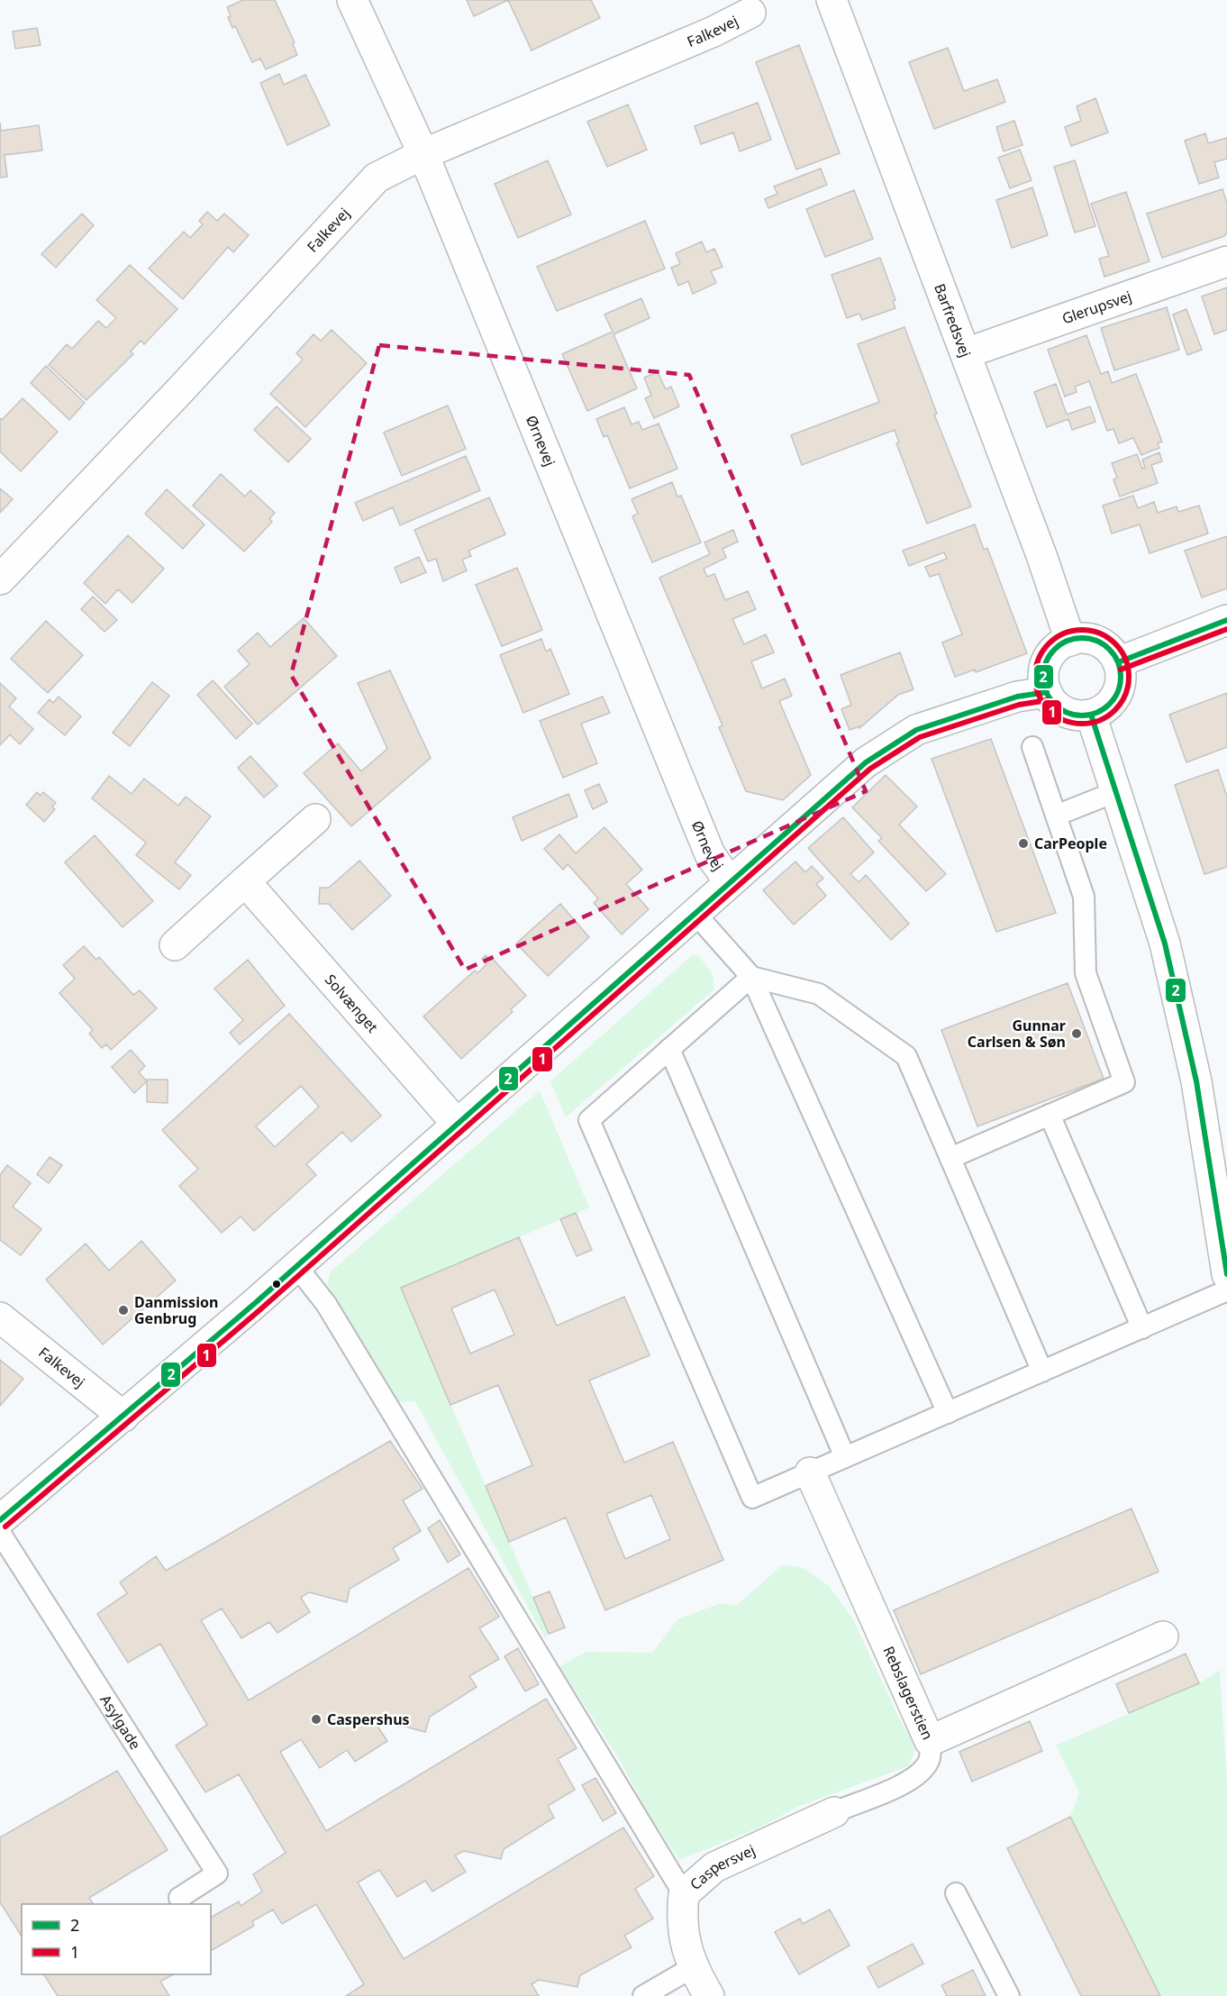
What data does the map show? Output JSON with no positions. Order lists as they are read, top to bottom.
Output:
{
  "streets": {
    "street": [
      "Falkevej",
      "Glerupsvej",
      "Barfredsvej",
      "Ørnevej",
      "Solvænget",
      "Rebslagerstien",
      "Caspersvej"
    ],
    "lane": ["Asylgade"]
  },
  "crossings": [
    ["Falkevej", "Ørnevej"],
    ["Glerupsvej", "Barfredsvej"]
  ],
  "places": [
    "CarPeople",
    "Gunnar Carlsen & Søn",
    "Danmission Genbrug",
    "Caspershus"
  ],
  "lines": ["transit line 2", "transit line 1"],
  "legend": ["2", "1"]
}
